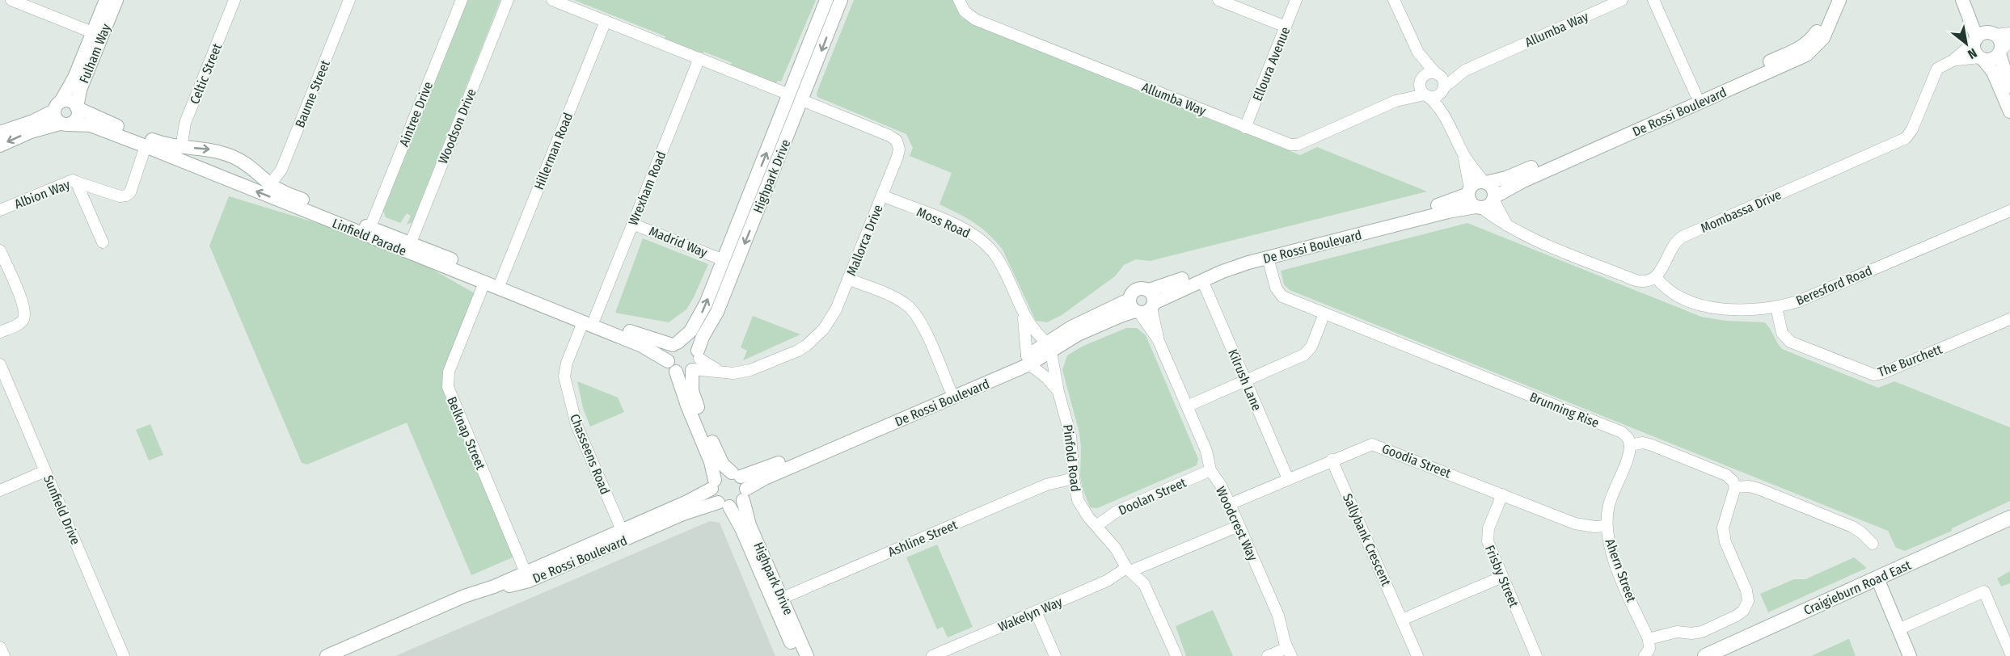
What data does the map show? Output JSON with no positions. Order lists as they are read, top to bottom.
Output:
{
  "streets": {
    "main road": ["Craigieburn Road East"],
    "street": [
      "Allumba Way",
      "Fulham Way",
      "Elloura Avenue",
      "Celtic Street",
      "Baume Street",
      "De Rossi Boulevard",
      "Aintree Drive",
      "Woodson Drive",
      "Hillerman Road",
      "Highpark Drive",
      "Wrexham Road",
      "Albion Way",
      "Mombassa Drive",
      "Moss Road",
      "Linfield Parade",
      "Mallorca Drive",
      "Madrid Way",
      "Beresford Road",
      "The Burchett",
      "Kilrush Lane",
      "Brunning Rise",
      "Belknap Street",
      "Chasseens Road",
      "Pinfold Road",
      "Goodia Street",
      "Doolan Street",
      "Sunfield Drive",
      "Woodcrest Way",
      "Ashline Street",
      "Sallybank Crescent",
      "Ahern Street",
      "Frisby Street",
      "Wakelyn Way"
    ]
  },
  "crossings": [
    ["Allumba Way", "Elloura Avenue"],
    ["Fulham Way", "Linfield Parade"],
    ["Celtic Street", "Linfield Parade"],
    ["Baume Street", "Linfield Parade"],
    ["De Rossi Boulevard", "Highpark Drive"],
    ["De Rossi Boulevard", "Moss Road"],
    ["De Rossi Boulevard", "Kilrush Lane"],
    ["De Rossi Boulevard", "Brunning Rise"],
    ["De Rossi Boulevard", "Belknap Street"],
    ["De Rossi Boulevard", "Chasseens Road"],
    ["De Rossi Boulevard", "Pinfold Road"],
    ["De Rossi Boulevard", "Woodcrest Way"],
    ["Aintree Drive", "Linfield Parade"],
    ["Woodson Drive", "Linfield Parade"],
    ["Hillerman Road", "Linfield Parade"],
    ["Highpark Drive", "Linfield Parade"],
    ["Highpark Drive", "Mallorca Drive"],
    ["Highpark Drive", "Madrid Way"],
    ["Highpark Drive", "Ashline Street"],
    ["Wrexham Road", "Linfield Parade"],
    ["Wrexham Road", "Madrid Way"],
    ["Wrexham Road", "Chasseens Road"],
    ["Mombassa Drive", "Beresford Road"],
    ["Moss Road", "Mallorca Drive"],
    ["Moss Road", "Pinfold Road"],
    ["Linfield Parade", "Mallorca Drive"],
    ["Linfield Parade", "Belknap Street"],
    ["Linfield Parade", "Chasseens Road"],
    ["Beresford Road", "The Burchett"],
    ["Kilrush Lane", "Goodia Street"],
    ["Brunning Rise", "Ahern Street"],
    ["Pinfold Road", "Doolan Street"],
    ["Pinfold Road", "Ashline Street"],
    ["Pinfold Road", "Wakelyn Way"],
    ["Goodia Street", "Woodcrest Way"],
    ["Goodia Street", "Sallybank Crescent"],
    ["Goodia Street", "Ahern Street"],
    ["Goodia Street", "Frisby Street"],
    ["Doolan Street", "Woodcrest Way"],
    ["Woodcrest Way", "Wakelyn Way"]
  ],
  "north": "bottom right"
}
